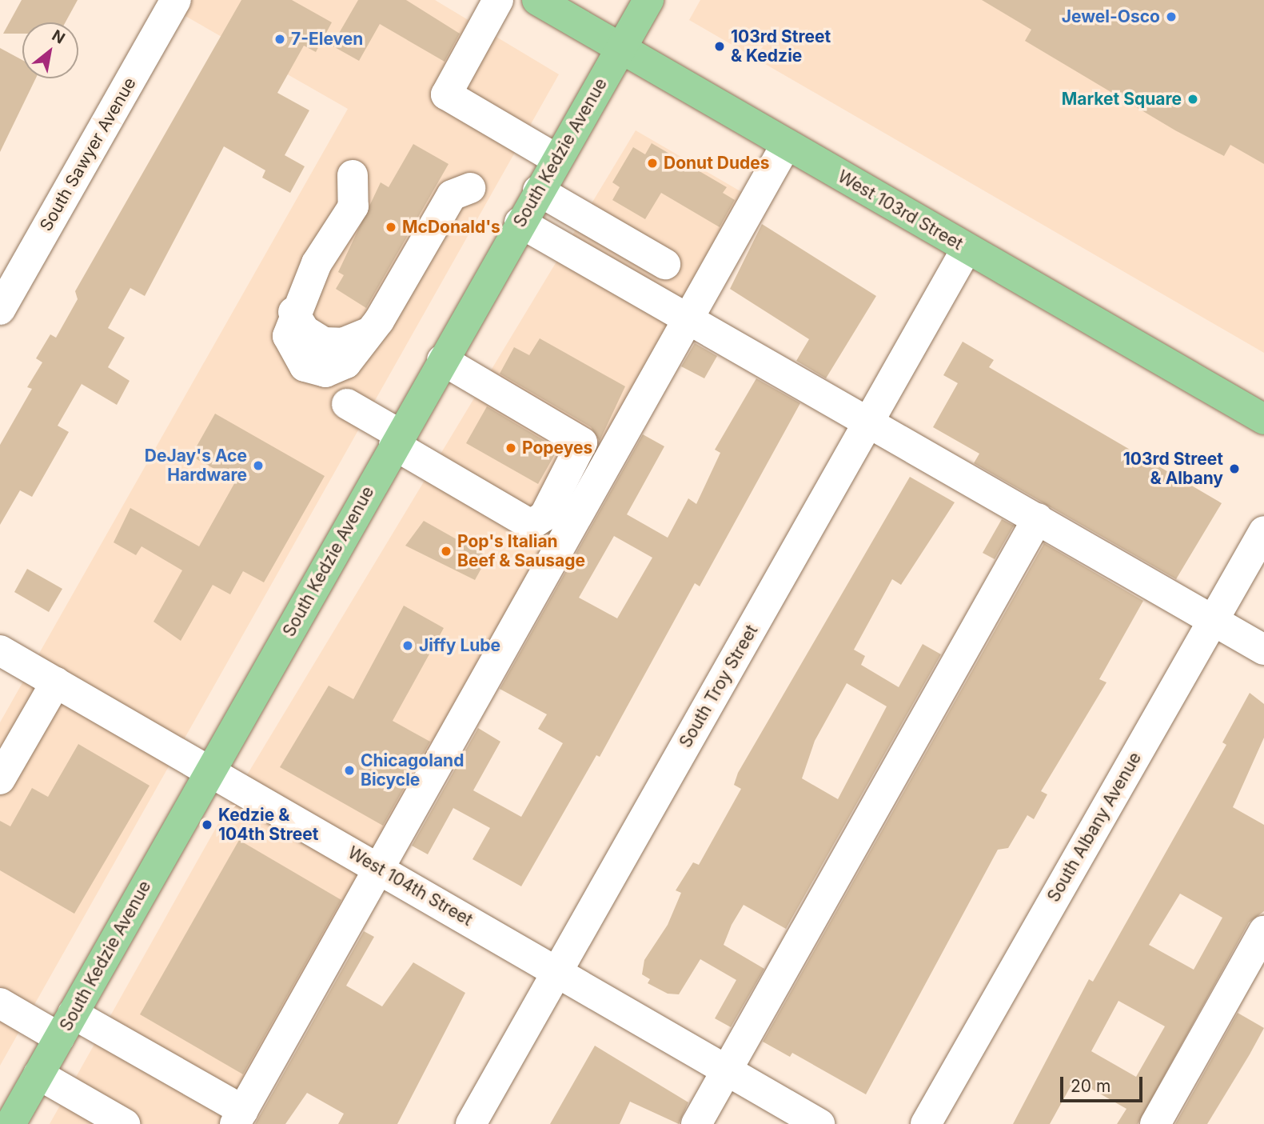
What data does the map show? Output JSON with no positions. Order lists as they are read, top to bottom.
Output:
{
  "streets": {
    "main road": ["South Kedzie Avenue", "West 103rd Street"],
    "street": [
      "South Sawyer Avenue",
      "South Troy Street",
      "South Albany Avenue",
      "West 104th Street"
    ]
  },
  "crossings": [
    ["South Kedzie Avenue", "West 103rd Street"],
    ["South Kedzie Avenue", "West 104th Street"],
    ["West 103rd Street", "South Troy Street"],
    ["South Troy Street", "West 104th Street"]
  ],
  "places": [
    "Jewel-Osco",
    "7-Eleven",
    "103rd Street & Kedzie",
    "Market Square",
    "Donut Dudes",
    "McDonald's",
    "Popeyes",
    "DeJay's Ace Hardware",
    "103rd Street & Albany",
    "Pop's Italian Beef & Sausage",
    "Jiffy Lube",
    "Chicagoland Bicycle",
    "Kedzie & 104th Street"
  ],
  "scale_bar": "20 m",
  "north": "top right"
}
